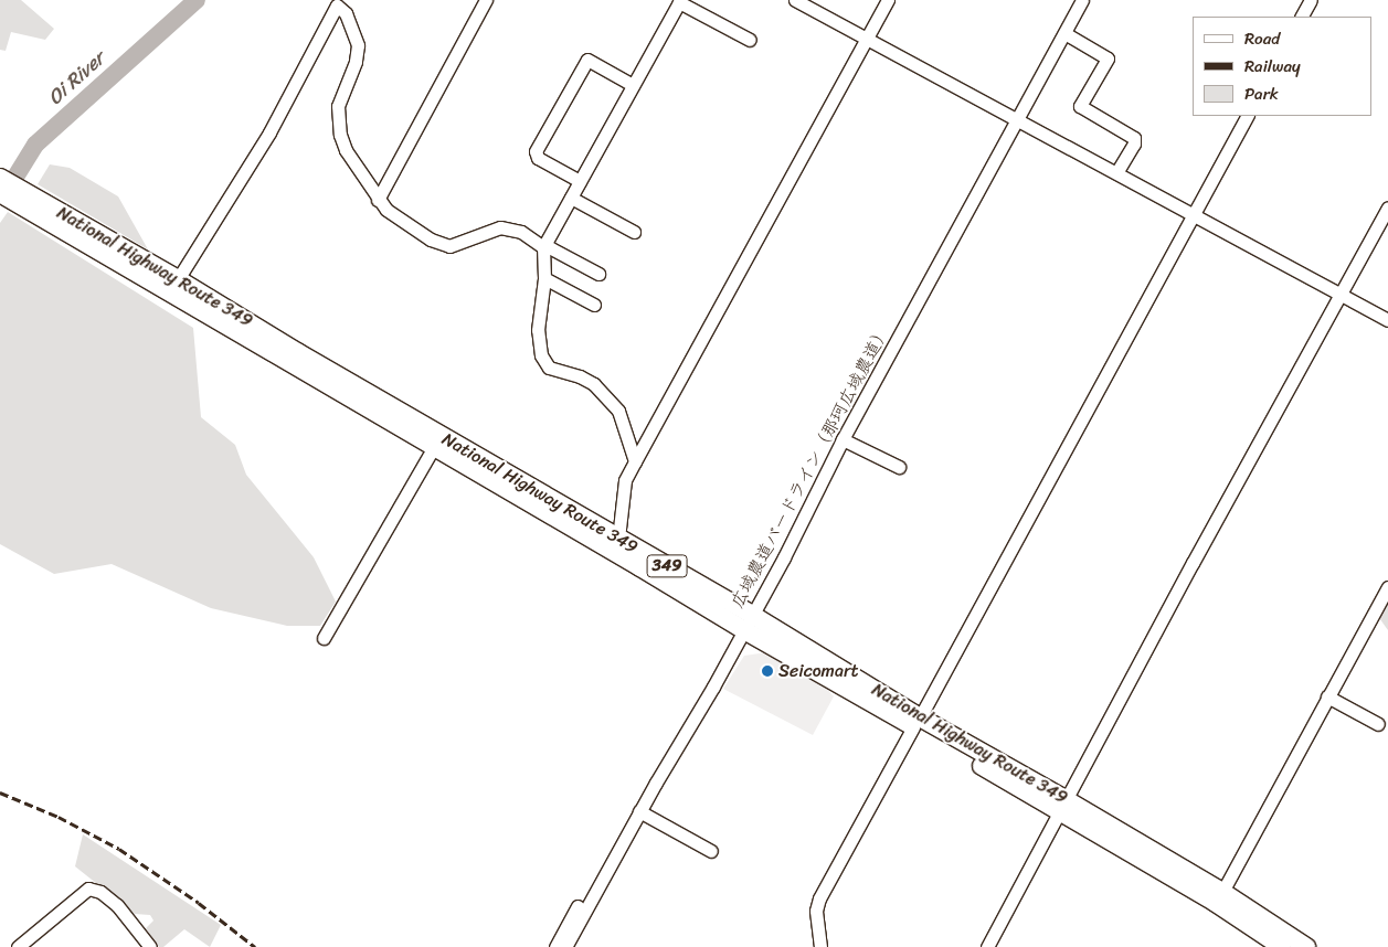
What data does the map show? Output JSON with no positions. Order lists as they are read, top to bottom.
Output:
{
  "streets": {
    "highway": ["National Highway Route 349", "349"],
    "street": ["広域農道バードライン（那珂広域農道）"]
  },
  "crossings": [
    ["National Highway Route 349", "広域農道バードライン（那珂広域農道）"]
  ],
  "water": ["Oi River"],
  "places": ["Seicomart"],
  "legend": ["Road", "Railway", "Park"]
}
